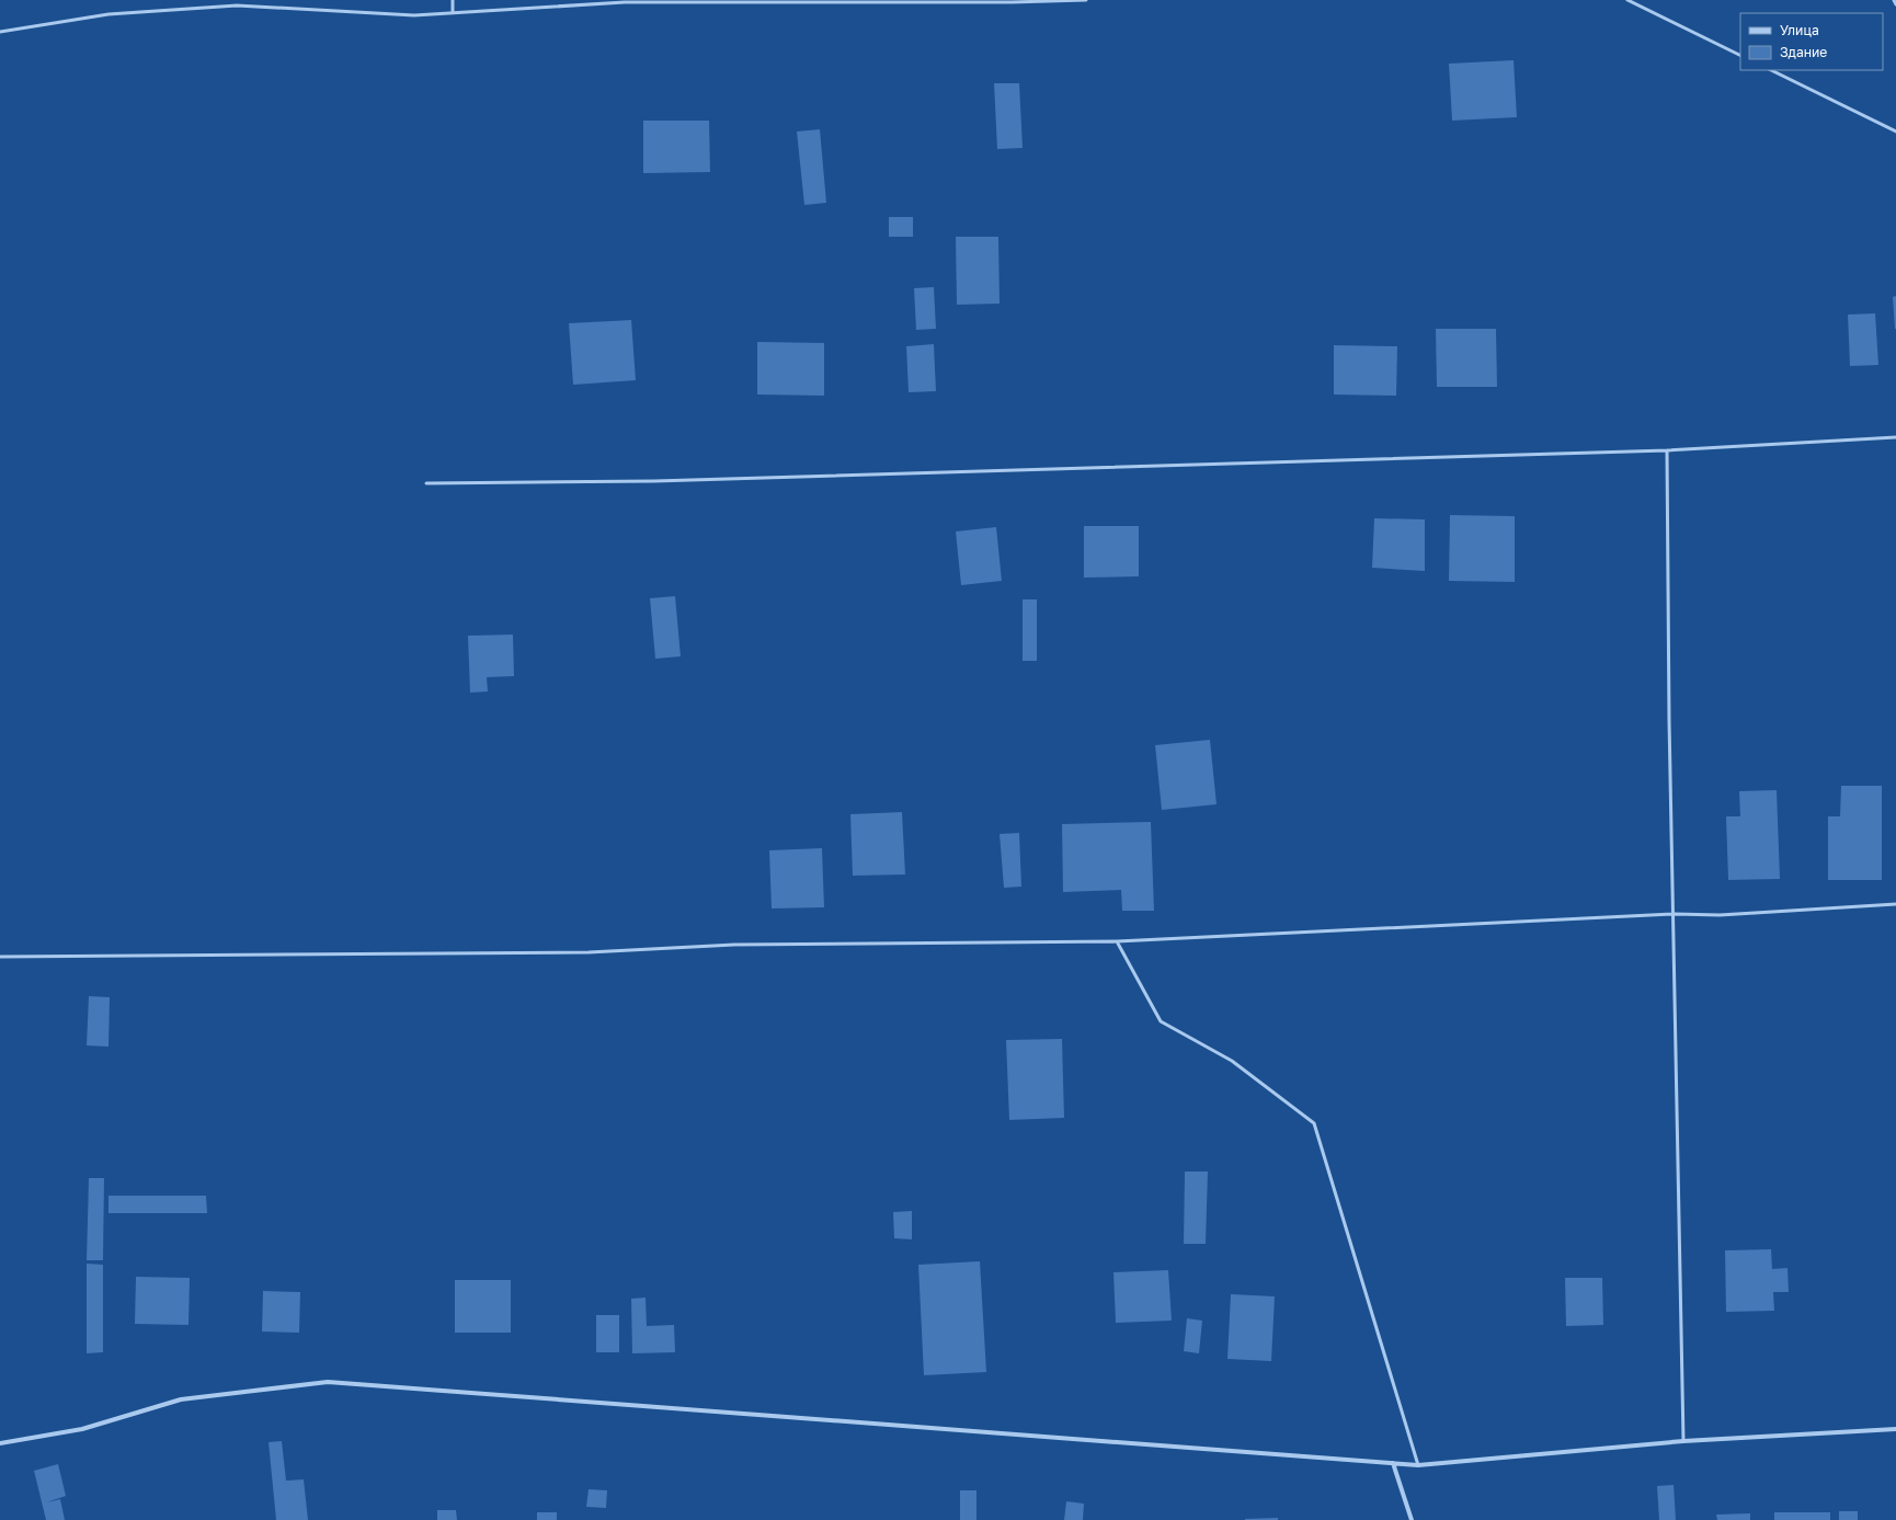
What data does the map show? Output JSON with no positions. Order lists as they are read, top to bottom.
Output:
{
  "legend": ["Улица", "Здание"]
}
